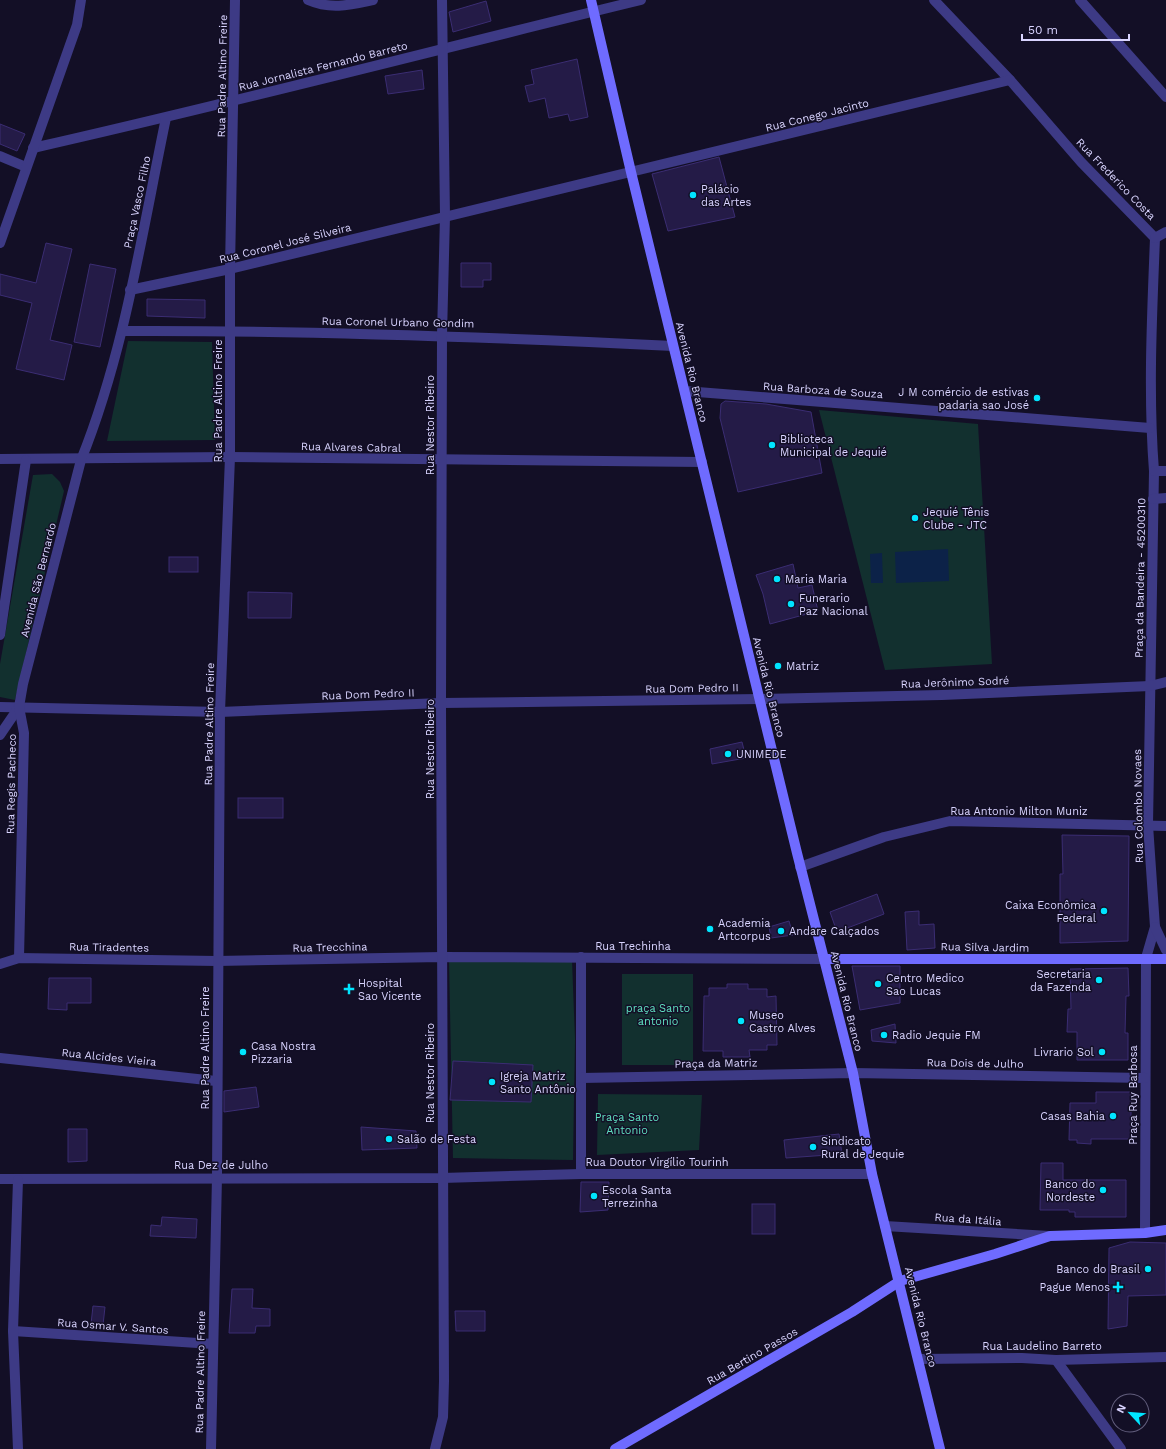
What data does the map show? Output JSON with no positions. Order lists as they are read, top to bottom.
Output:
{
  "streets": {
    "main road": [
      "Avenida Rio Branco",
      "Rua Silva Jardim",
      "Rua da Itália",
      "Rua Bertino Passos"
    ],
    "street": [
      "Rua Jornalista Fernando Barreto",
      "Rua Padre Altino Freire",
      "Rua Conego Jacinto",
      "Rua Frederico Costa",
      "Praça Vasco Filho",
      "Rua Coronel José Silveira",
      "Rua Coronel Urbano Gondim",
      "Rua Barboza de Souza",
      "Rua Nestor Ribeiro",
      "Rua Alvares Cabral",
      "Praça da Bandeira - 45200310",
      "Avenida São Bernardo",
      "Rua Jerônimo Sodré",
      "Rua Dom Pedro II",
      "Rua Regis Pacheco",
      "Rua Colombo Novaes",
      "Rua Antonio Milton Muniz",
      "Rua Trechinha",
      "Rua Tiradentes",
      "Rua Trecchina",
      "Rua Alcides Vieira",
      "Praça da Matriz",
      "Rua Dois de Julho",
      "Praça Ruy Barbosa",
      "Rua Doutor Virgílio Tourinh",
      "Rua Dez de Julho",
      "Rua Osmar V. Santos",
      "Rua Laudelino Barreto"
    ]
  },
  "crossings": [
    ["Rua Jornalista Fernando Barreto", "Rua Padre Altino Freire"],
    ["Rua Jornalista Fernando Barreto", "Praça Vasco Filho"],
    ["Rua Jornalista Fernando Barreto", "Avenida Rio Branco"],
    ["Rua Jornalista Fernando Barreto", "Rua Nestor Ribeiro"],
    ["Rua Padre Altino Freire", "Rua Coronel José Silveira"],
    ["Rua Padre Altino Freire", "Rua Coronel Urbano Gondim"],
    ["Rua Padre Altino Freire", "Rua Alvares Cabral"],
    ["Rua Padre Altino Freire", "Rua Dom Pedro II"],
    ["Rua Padre Altino Freire", "Rua Tiradentes"],
    ["Rua Padre Altino Freire", "Rua Trecchina"],
    ["Rua Padre Altino Freire", "Rua Alcides Vieira"],
    ["Rua Padre Altino Freire", "Rua Dez de Julho"],
    ["Rua Padre Altino Freire", "Rua Osmar V. Santos"],
    ["Rua Conego Jacinto", "Rua Frederico Costa"],
    ["Rua Conego Jacinto", "Rua Coronel José Silveira"],
    ["Rua Conego Jacinto", "Avenida Rio Branco"],
    ["Rua Conego Jacinto", "Rua Nestor Ribeiro"],
    ["Rua Frederico Costa", "Rua Barboza de Souza"],
    ["Rua Frederico Costa", "Praça da Bandeira - 45200310"],
    ["Praça Vasco Filho", "Rua Coronel José Silveira"],
    ["Praça Vasco Filho", "Rua Coronel Urbano Gondim"],
    ["Praça Vasco Filho", "Avenida São Bernardo"],
    ["Rua Coronel José Silveira", "Rua Nestor Ribeiro"],
    ["Rua Coronel Urbano Gondim", "Avenida Rio Branco"],
    ["Rua Coronel Urbano Gondim", "Rua Nestor Ribeiro"],
    ["Rua Coronel Urbano Gondim", "Avenida São Bernardo"],
    ["Avenida Rio Branco", "Rua Barboza de Souza"],
    ["Avenida Rio Branco", "Rua Alvares Cabral"],
    ["Avenida Rio Branco", "Rua Jerônimo Sodré"],
    ["Avenida Rio Branco", "Rua Dom Pedro II"],
    ["Avenida Rio Branco", "Rua Antonio Milton Muniz"],
    ["Avenida Rio Branco", "Rua Trechinha"],
    ["Avenida Rio Branco", "Rua Silva Jardim"],
    ["Avenida Rio Branco", "Praça da Matriz"],
    ["Avenida Rio Branco", "Rua Dois de Julho"],
    ["Avenida Rio Branco", "Rua Doutor Virgílio Tourinh"],
    ["Avenida Rio Branco", "Rua da Itália"],
    ["Avenida Rio Branco", "Rua Laudelino Barreto"],
    ["Avenida Rio Branco", "Rua Bertino Passos"],
    ["Rua Nestor Ribeiro", "Rua Alvares Cabral"],
    ["Rua Nestor Ribeiro", "Rua Dom Pedro II"],
    ["Rua Nestor Ribeiro", "Rua Trechinha"],
    ["Rua Nestor Ribeiro", "Rua Trecchina"],
    ["Rua Nestor Ribeiro", "Rua Doutor Virgílio Tourinh"],
    ["Rua Nestor Ribeiro", "Rua Dez de Julho"],
    ["Rua Alvares Cabral", "Avenida São Bernardo"],
    ["Praça da Bandeira - 45200310", "Rua Jerônimo Sodré"],
    ["Praça da Bandeira - 45200310", "Rua Colombo Novaes"],
    ["Avenida São Bernardo", "Rua Dom Pedro II"],
    ["Avenida São Bernardo", "Rua Regis Pacheco"],
    ["Rua Jerônimo Sodré", "Rua Dom Pedro II"],
    ["Rua Jerônimo Sodré", "Rua Colombo Novaes"],
    ["Rua Dom Pedro II", "Rua Regis Pacheco"],
    ["Rua Regis Pacheco", "Rua Tiradentes"],
    ["Rua Colombo Novaes", "Rua Antonio Milton Muniz"],
    ["Rua Colombo Novaes", "Praça Ruy Barbosa"],
    ["Rua Trechinha", "Rua Trecchina"],
    ["Rua Trechinha", "Rua Silva Jardim"],
    ["Rua Tiradentes", "Rua Trecchina"],
    ["Rua Silva Jardim", "Praça Ruy Barbosa"],
    ["Praça da Matriz", "Rua Dois de Julho"],
    ["Rua Dois de Julho", "Praça Ruy Barbosa"],
    ["Praça Ruy Barbosa", "Rua da Itália"],
    ["Rua Doutor Virgílio Tourinh", "Rua Dez de Julho"],
    ["Rua da Itália", "Rua Bertino Passos"]
  ],
  "parks": ["praça Santo antonio", "Praça Santo Antonio"],
  "places": {
    "other": [
      "Palácio das Artes",
      "J M comércio de estivas padaria sao José",
      "Biblioteca Municipal de Jequié",
      "Jequié Tênis Clube - JTC",
      "Maria Maria",
      "Funerario Paz Nacional",
      "Matriz",
      "UNIMEDE",
      "Caixa Econômica Federal",
      "Academia Artcorpus",
      "Andare Calçados",
      "Secretaria da Fazenda",
      "Centro Medico Sao Lucas",
      "Museo Castro Alves",
      "Radio Jequie FM",
      "Casa Nostra Pizzaria",
      "Livrario Sol",
      "Igreja Matriz Santo Antônio",
      "Casas Bahia",
      "Salão de Festa",
      "Sindicato Rural de Jequie",
      "Banco do Nordeste",
      "Escola Santa Terrezinha",
      "Banco do Brasil"
    ],
    "health": ["Hospital Sao Vicente", "Pague Menos"]
  },
  "scale_bar": "50 m",
  "north": "top left"
}
